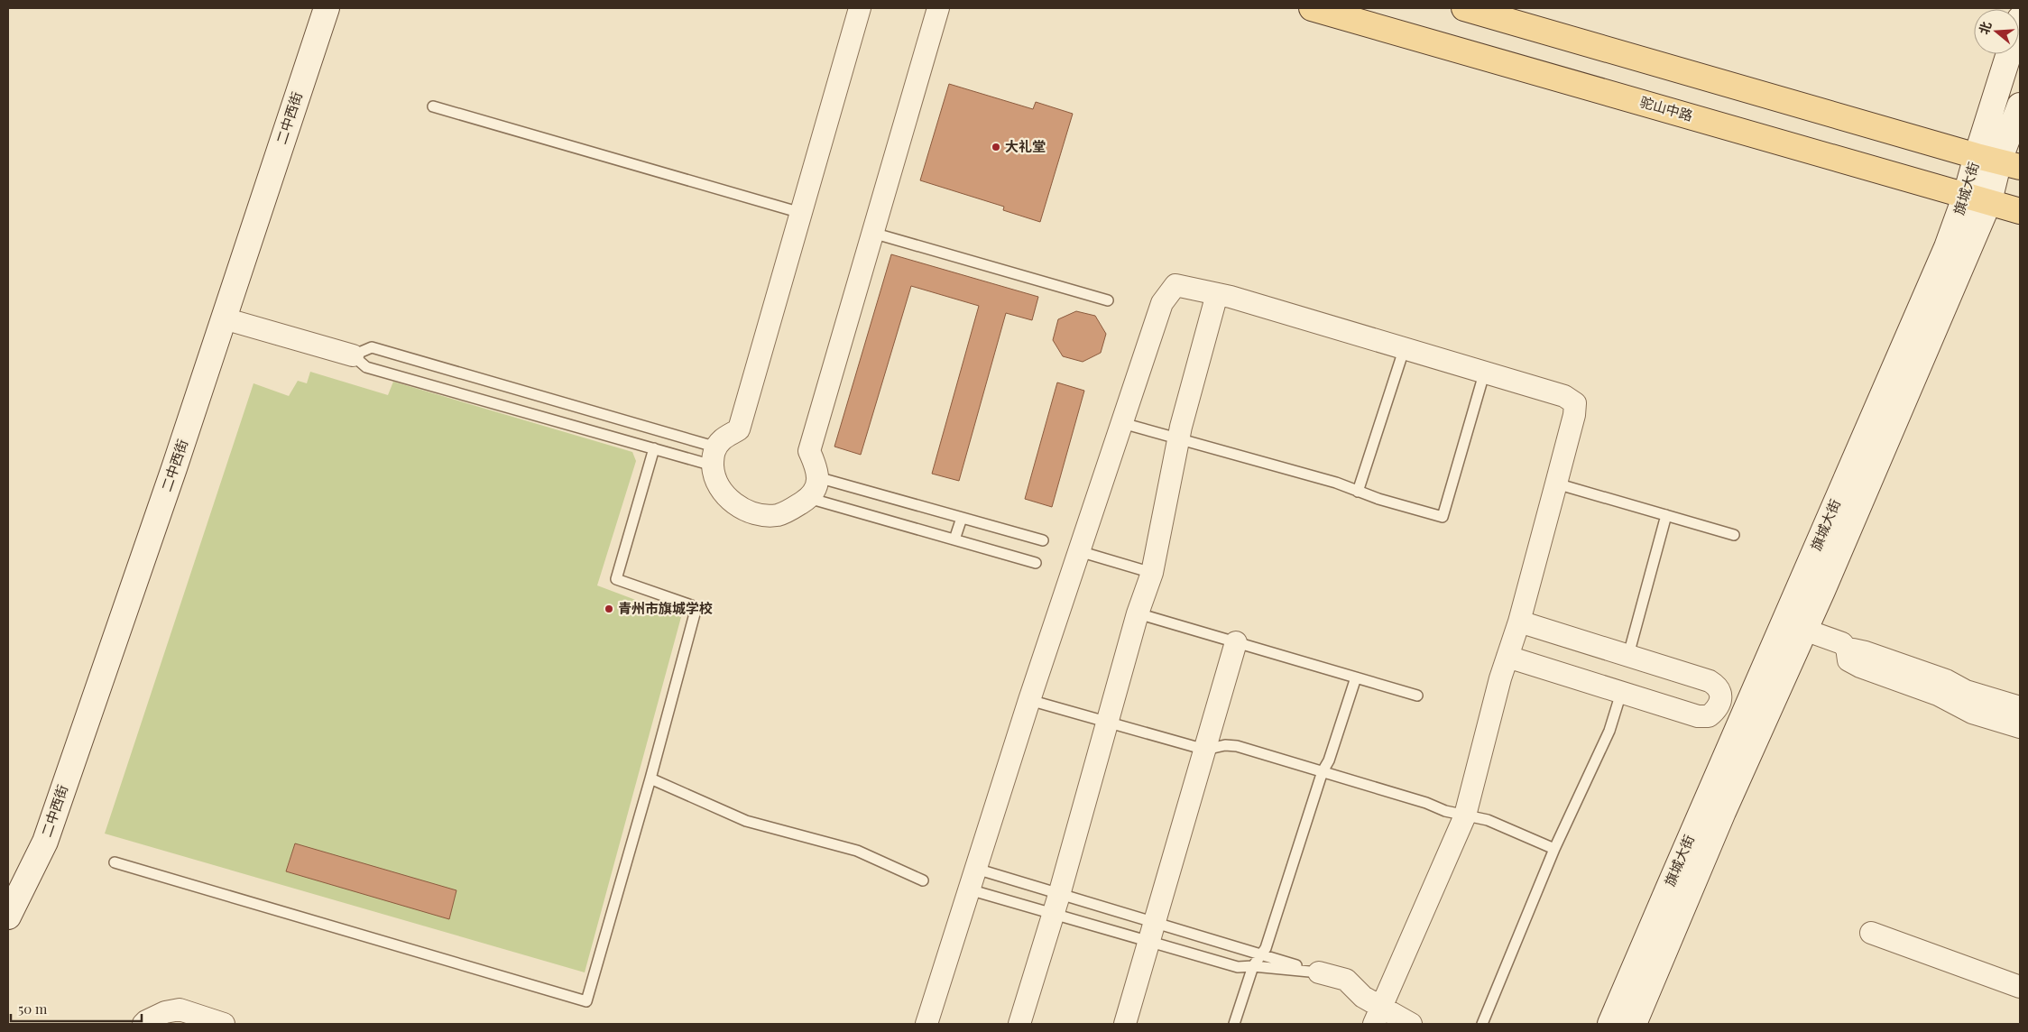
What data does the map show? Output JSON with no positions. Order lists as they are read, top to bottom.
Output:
{
  "streets": {
    "main road": ["驼山中路", "二中西街", "旗城大街"]
  },
  "crossings": [
    ["驼山中路", "旗城大街"]
  ],
  "places": ["大礼堂", "青州市旗城学校"],
  "scale_bar": "50 m",
  "north": "left"
}
